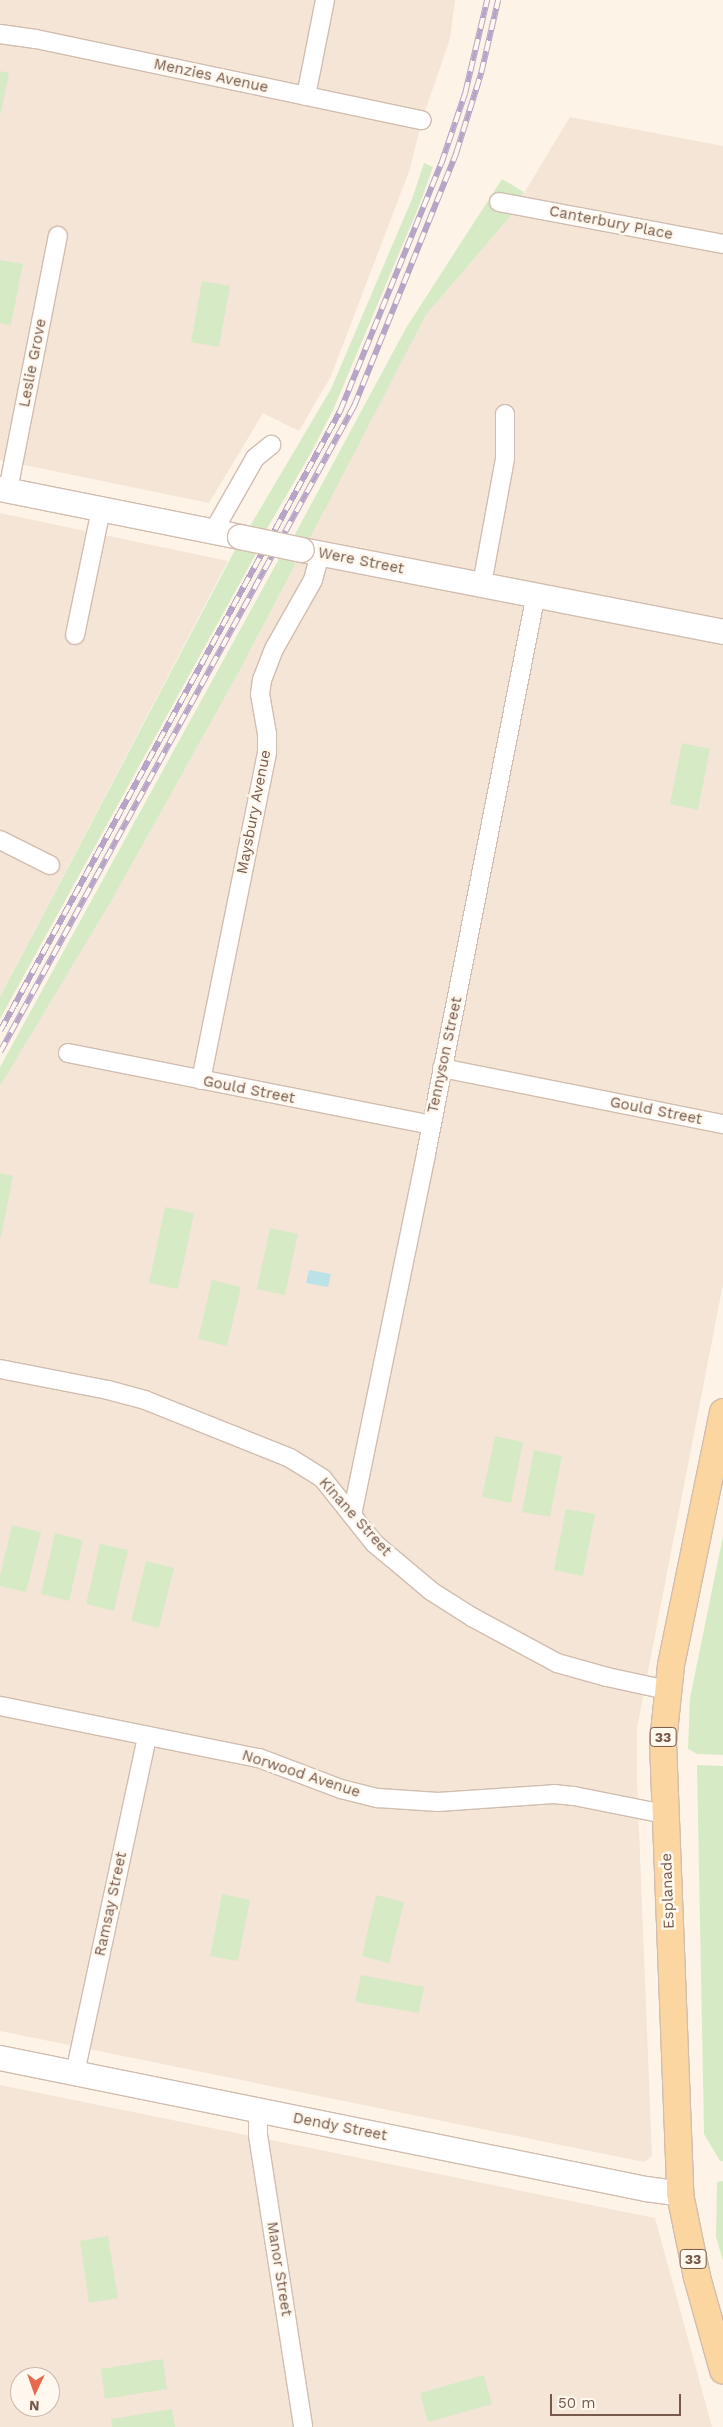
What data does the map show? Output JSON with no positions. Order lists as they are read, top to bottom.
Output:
{
  "streets": {
    "main road": ["33", "Esplanade"],
    "street": [
      "Menzies Avenue",
      "Canterbury Place",
      "Leslie Grove",
      "Were Street",
      "Maysbury Avenue",
      "Tennyson Street",
      "Gould Street",
      "Kinane Street",
      "Norwood Avenue",
      "Ramsay Street",
      "Dendy Street",
      "Manor Street"
    ]
  },
  "crossings": [
    ["Leslie Grove", "Were Street"],
    ["Were Street", "Maysbury Avenue"],
    ["Were Street", "Tennyson Street"],
    ["Maysbury Avenue", "Gould Street"],
    ["Tennyson Street", "Gould Street"],
    ["Tennyson Street", "Kinane Street"],
    ["Kinane Street", "Esplanade"],
    ["Norwood Avenue", "Esplanade"],
    ["Norwood Avenue", "Ramsay Street"],
    ["Esplanade", "Dendy Street"],
    ["Ramsay Street", "Dendy Street"],
    ["Dendy Street", "Manor Street"]
  ],
  "scale_bar": "50 m",
  "north": "bottom"
}
